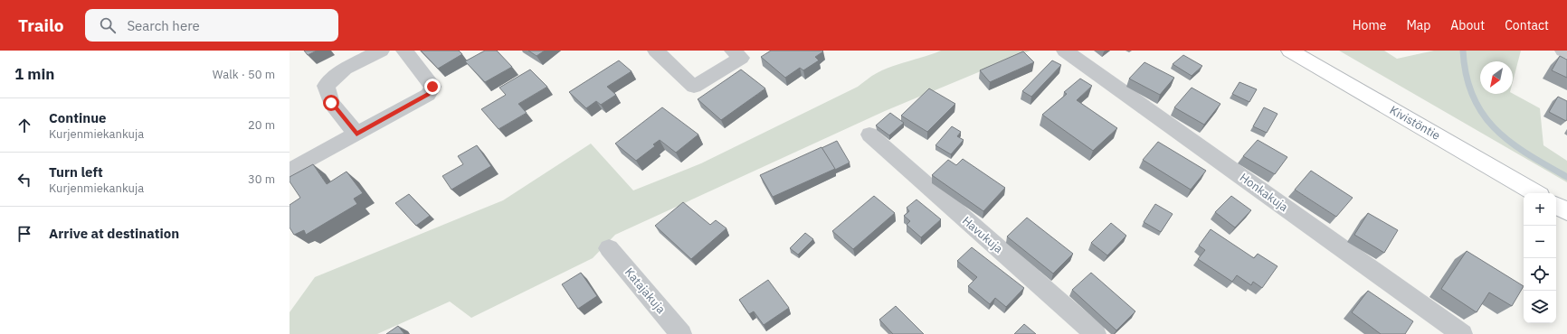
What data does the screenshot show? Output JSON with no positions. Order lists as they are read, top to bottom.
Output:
{
  "streets": {
    "main road": ["Kivistöntie"],
    "street": ["Honkakuja", "Havukuja", "Katajakuja"]
  },
  "north": "bottom left",
  "page": {
    "header": "Trailo",
    "search": "Search here",
    "nav": [
      "Home",
      "Map",
      "About",
      "Contact"
    ],
    "heading": ["1 min", "Walk · 50 m"],
    "list": [
      ["Continue", "Kurjenmiekankuja", "20 m"],
      ["Turn left", "Kurjenmiekankuja", "30 m"],
      "Arrive at destination"
    ],
    "map_buttons": ["+", "−"]
  }
}
